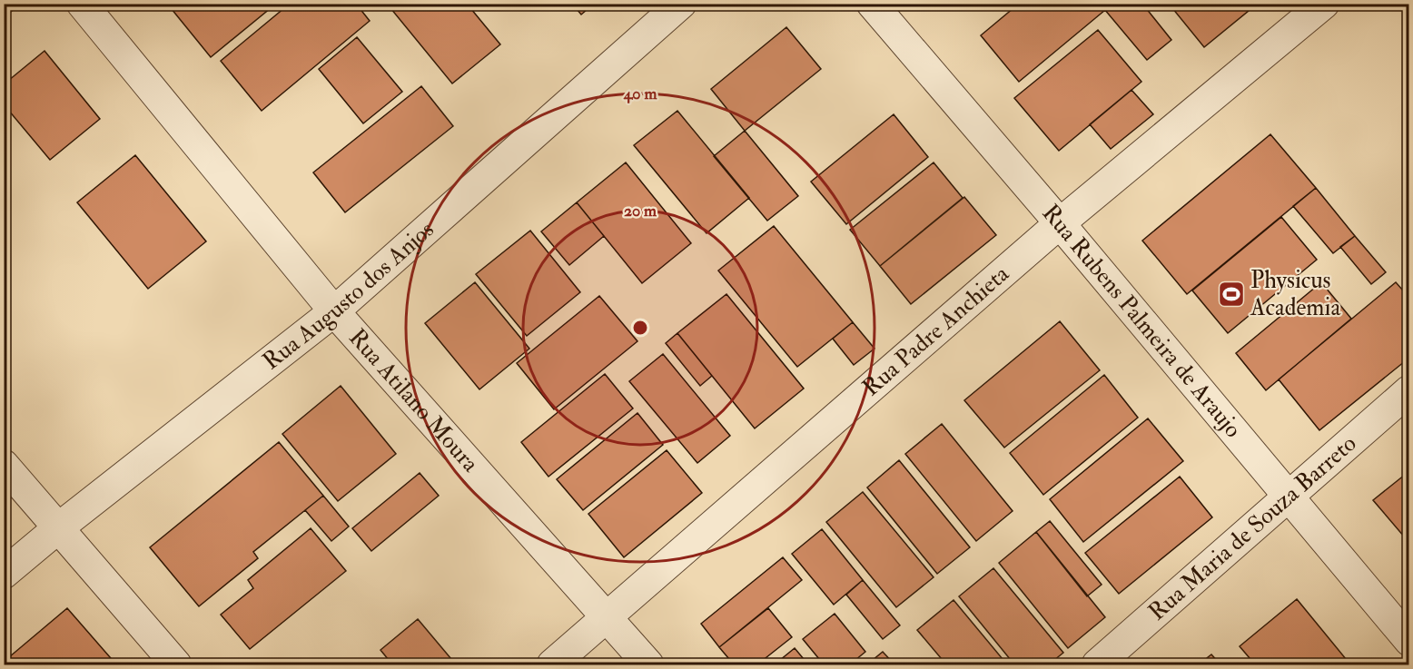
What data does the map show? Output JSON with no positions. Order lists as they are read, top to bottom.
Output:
{
  "streets": {
    "street": [
      "Rua Augusto dos Anjos",
      "Rua Rubens Palmeira de Araujo",
      "Rua Padre Anchieta",
      "Rua Atilano Moura",
      "Rua Maria de Souza Barreto"
    ]
  },
  "crossings": [
    ["Rua Augusto dos Anjos", "Rua Atilano Moura"],
    ["Rua Rubens Palmeira de Araujo", "Rua Padre Anchieta"],
    ["Rua Rubens Palmeira de Araujo", "Rua Maria de Souza Barreto"],
    ["Rua Padre Anchieta", "Rua Atilano Moura"]
  ],
  "places": {
    "sports": ["Physicus Academia"]
  },
  "rings": ["40 m", "20 m"]
}
